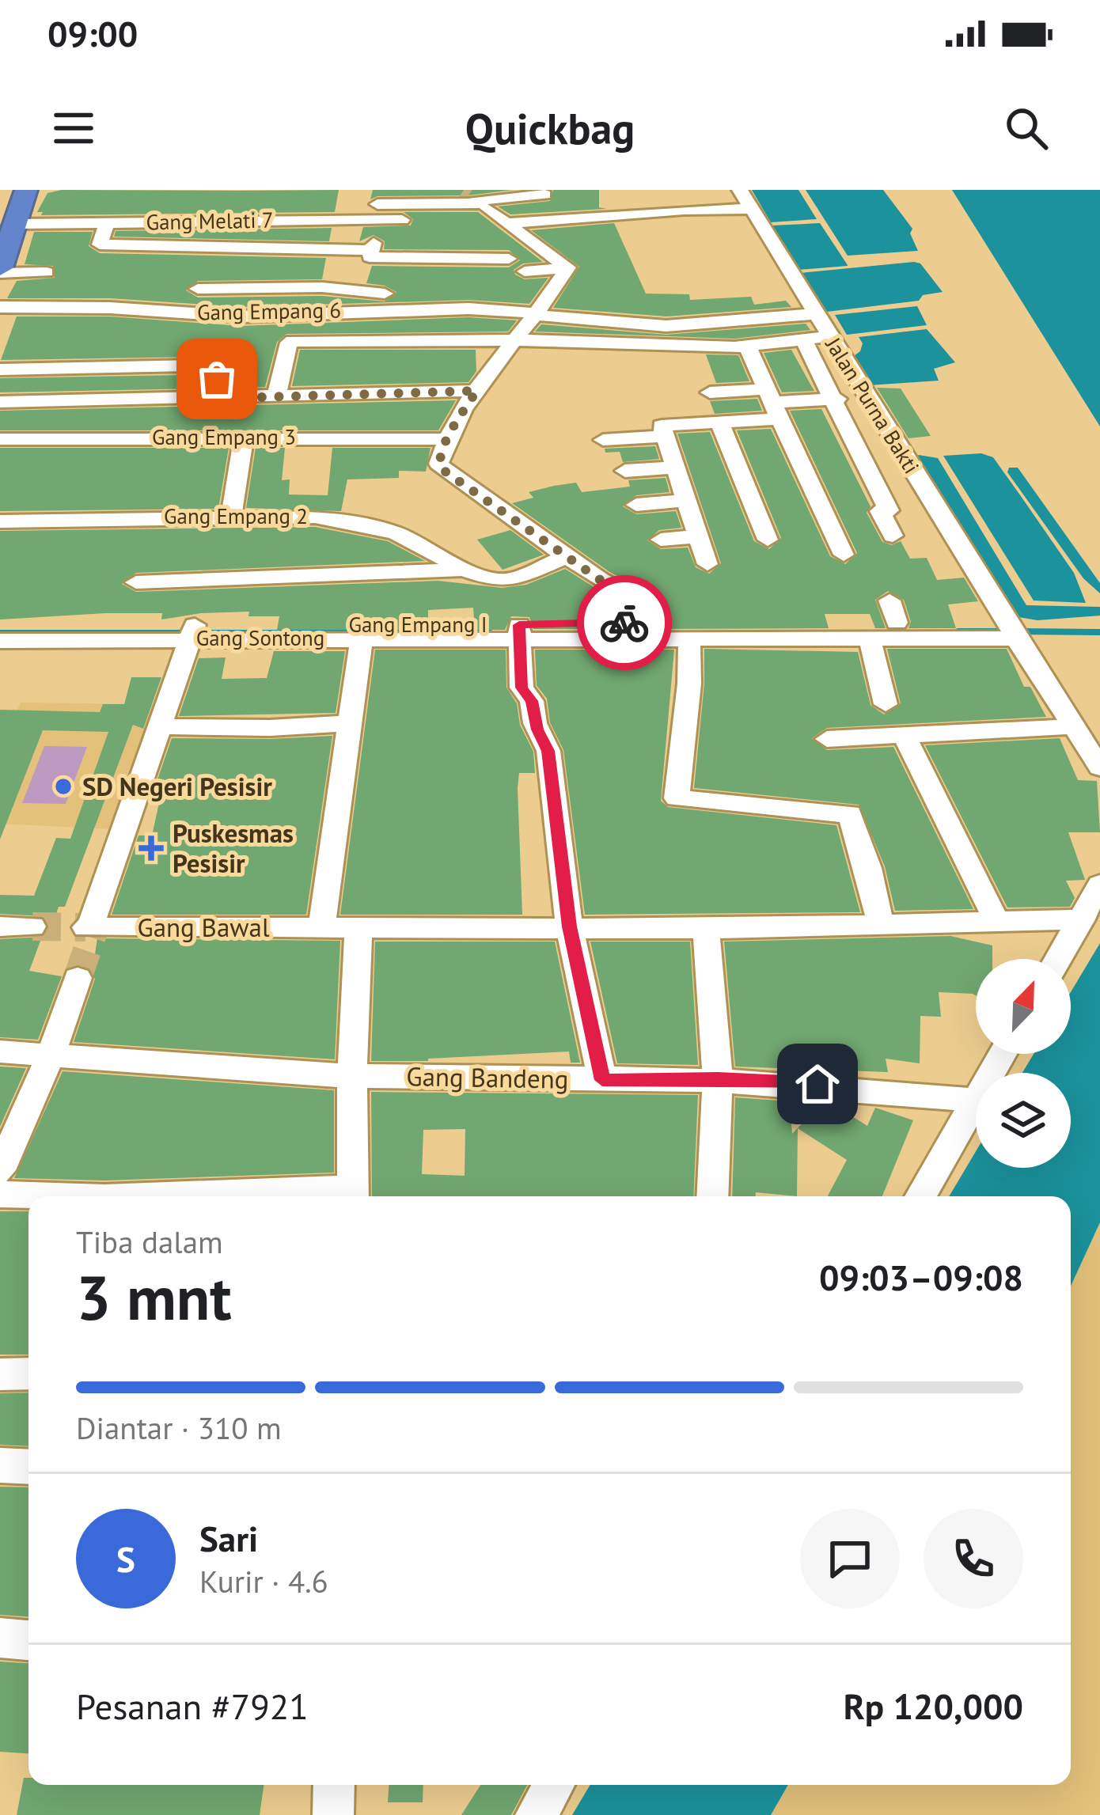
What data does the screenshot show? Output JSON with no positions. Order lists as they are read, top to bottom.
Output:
{
  "streets": {
    "street": [
      "Gang Melati 7",
      "Gang Empang 6",
      "Jalan Purna Bakti",
      "Gang Empang 3",
      "Gang Empang 2",
      "Gang Empang I",
      "Gang Sontong",
      "Gang Bawal",
      "Gang Bandeng"
    ]
  },
  "crossings": [
    ["Gang Empang 6", "Jalan Purna Bakti"],
    ["Gang Empang I", "Gang Sontong"]
  ],
  "places": {
    "other": ["SD Negeri Pesisir"],
    "health": ["Puskesmas Pesisir"]
  },
  "north": "top right",
  "page": {
    "status": "09:00",
    "header": "Quickbag",
    "heading": ["3 mnt", "Tiba dalam", "09:03–09:08"],
    "panel": [
      "Sari",
      "Kurir · 4.6",
      "Pesanan #7921",
      "Rp 120,000"
    ],
    "bar": "Diantar · 310 m",
    "round": "S"
  }
}
